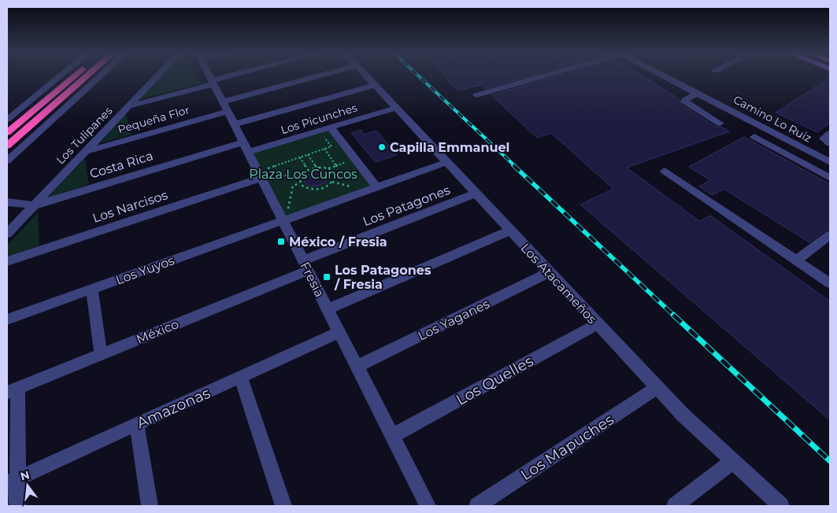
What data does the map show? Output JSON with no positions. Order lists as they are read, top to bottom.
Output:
{
  "streets": {
    "street": [
      "Los Picunches",
      "Camino Lo Ruiz",
      "Pequeña Flor",
      "Los Tulipanes",
      "Costa Rica",
      "Los Patagones",
      "Los Narcisos",
      "Los Yuyos",
      "Fresia",
      "Los Atacameños",
      "Los Yaganes",
      "México",
      "Los Quelles",
      "Amazonas",
      "Los Mapuches"
    ]
  },
  "crossings": [
    ["Los Picunches", "Costa Rica"],
    ["Los Picunches", "Fresia"],
    ["Los Picunches", "Los Atacameños"],
    ["Pequeña Flor", "Los Tulipanes"],
    ["Pequeña Flor", "Fresia"],
    ["Los Tulipanes", "Costa Rica"],
    ["Costa Rica", "Fresia"],
    ["Los Patagones", "Fresia"],
    ["Los Patagones", "Los Atacameños"],
    ["Los Patagones", "México"],
    ["Los Narcisos", "Fresia"],
    ["Los Yuyos", "Fresia"],
    ["Los Yuyos", "Los Atacameños"],
    ["Fresia", "Los Yaganes"],
    ["Fresia", "México"],
    ["Fresia", "Los Quelles"],
    ["Fresia", "Amazonas"],
    ["Los Atacameños", "Los Yaganes"],
    ["Los Atacameños", "Los Quelles"],
    ["Los Atacameños", "Los Mapuches"]
  ],
  "parks": ["Plaza Los Cuncos"],
  "places": {
    "other": ["Capilla Emmanuel"],
    "transit": ["México / Fresia", "Los Patagones / Fresia"]
  },
  "north": "top"
}
